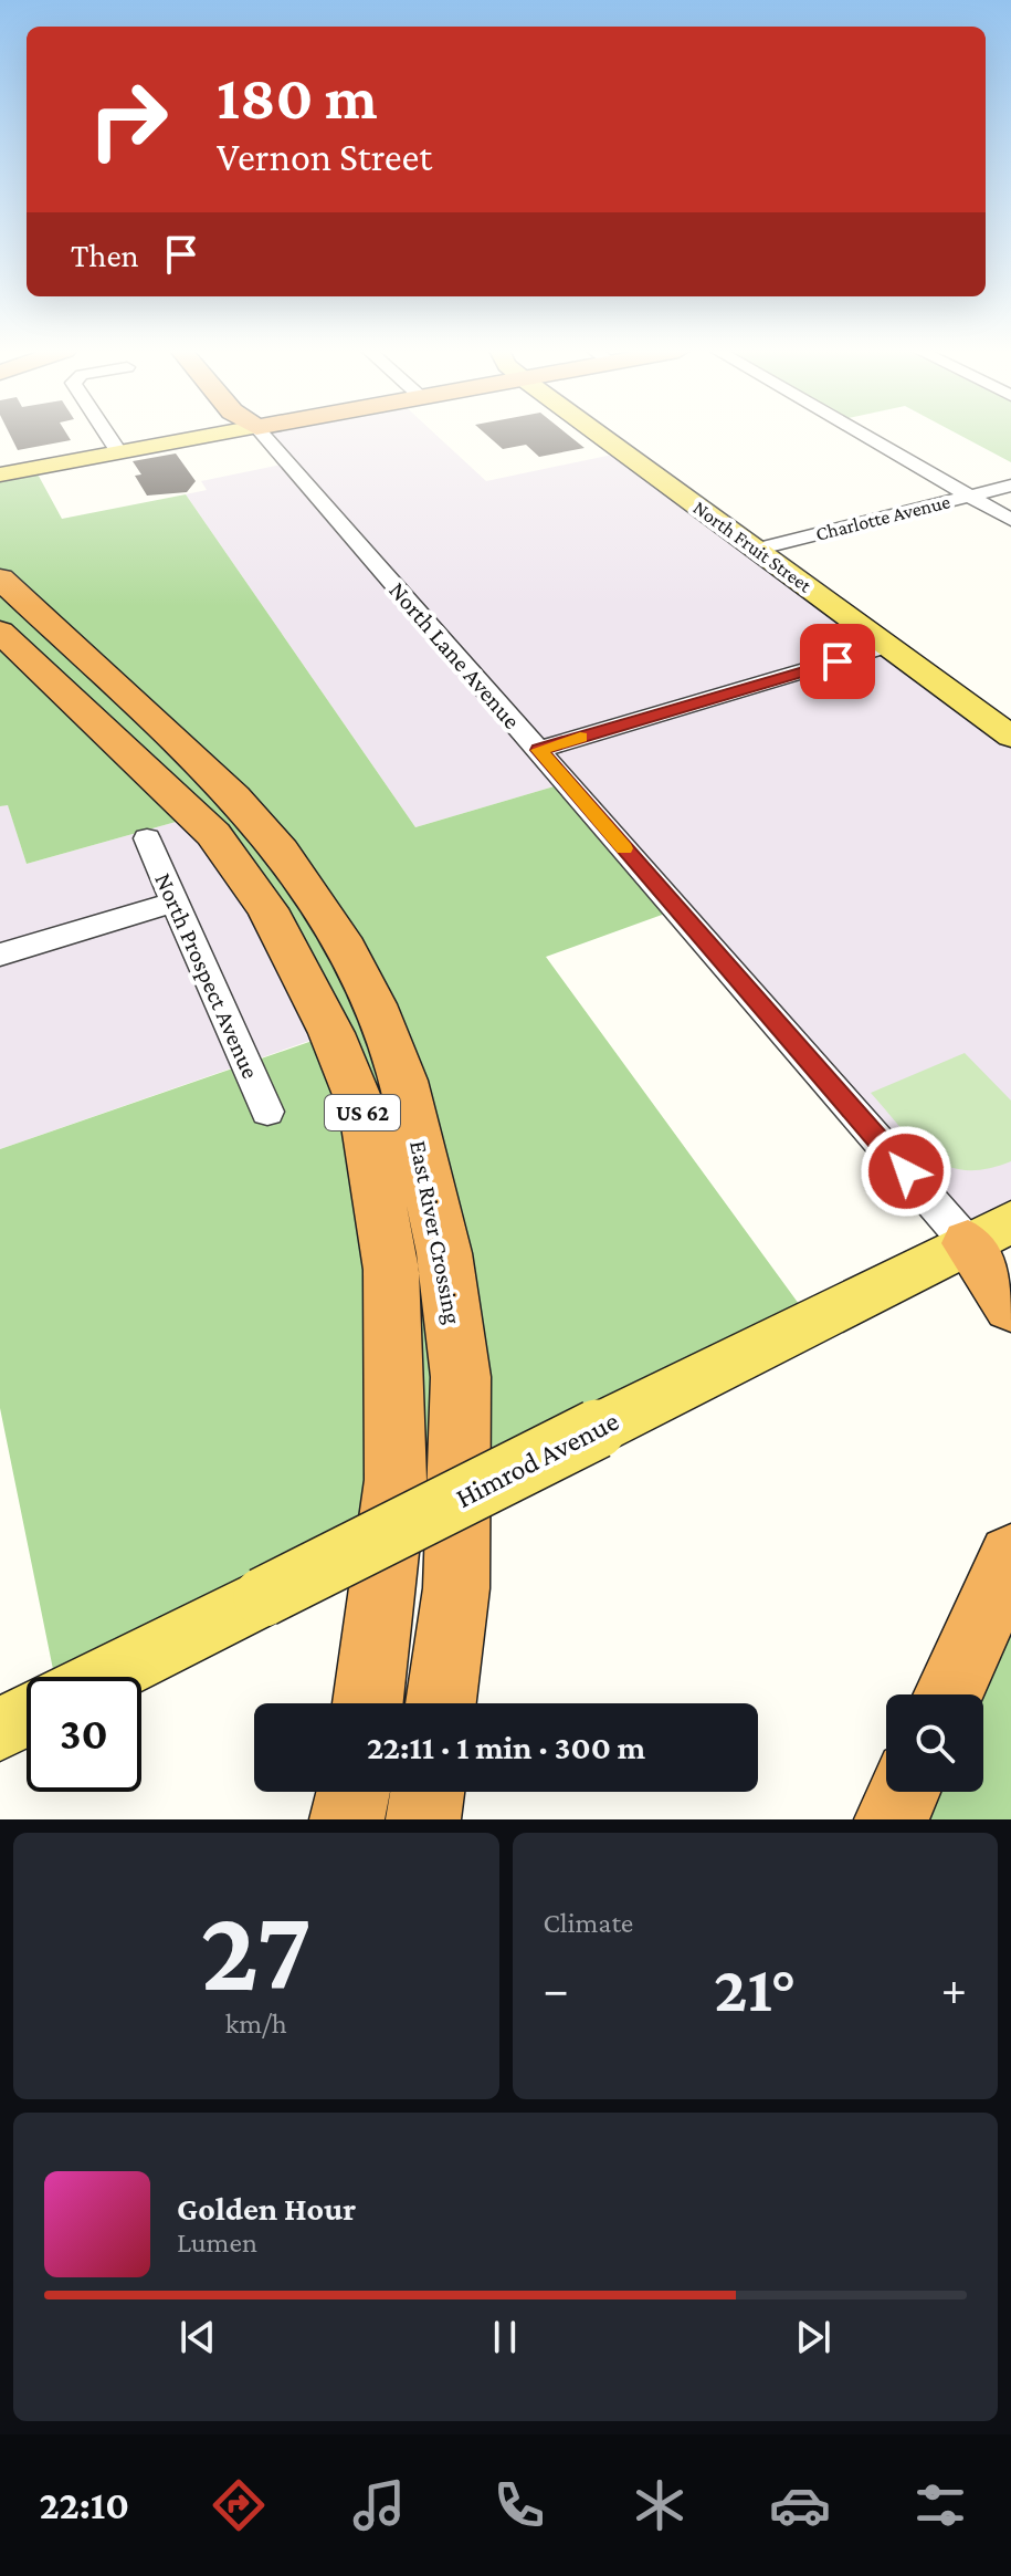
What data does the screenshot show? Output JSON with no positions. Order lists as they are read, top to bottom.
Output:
{
  "streets": {
    "highway": ["US 62", "East River Crossing"],
    "main road": ["North Fruit Street", "Himrod Avenue"],
    "street": ["Charlotte Avenue", "North Lane Avenue", "North Prospect Avenue"]
  },
  "crossings": [
    ["Charlotte Avenue", "North Fruit Street"],
    ["North Lane Avenue", "Himrod Avenue"]
  ],
  "page": {
    "turn": ["180 m", "Vernon Street"],
    "then": "Then",
    "limit": "30",
    "trip": "22:11 · 1 min · 300 m",
    "tile": [
      ["27", "km/h"],
      "Climate"
    ],
    "heat": ["−", "21°", "+"],
    "song": ["Golden Hour", "Lumen"],
    "tabs": "22:10"
  }
}
